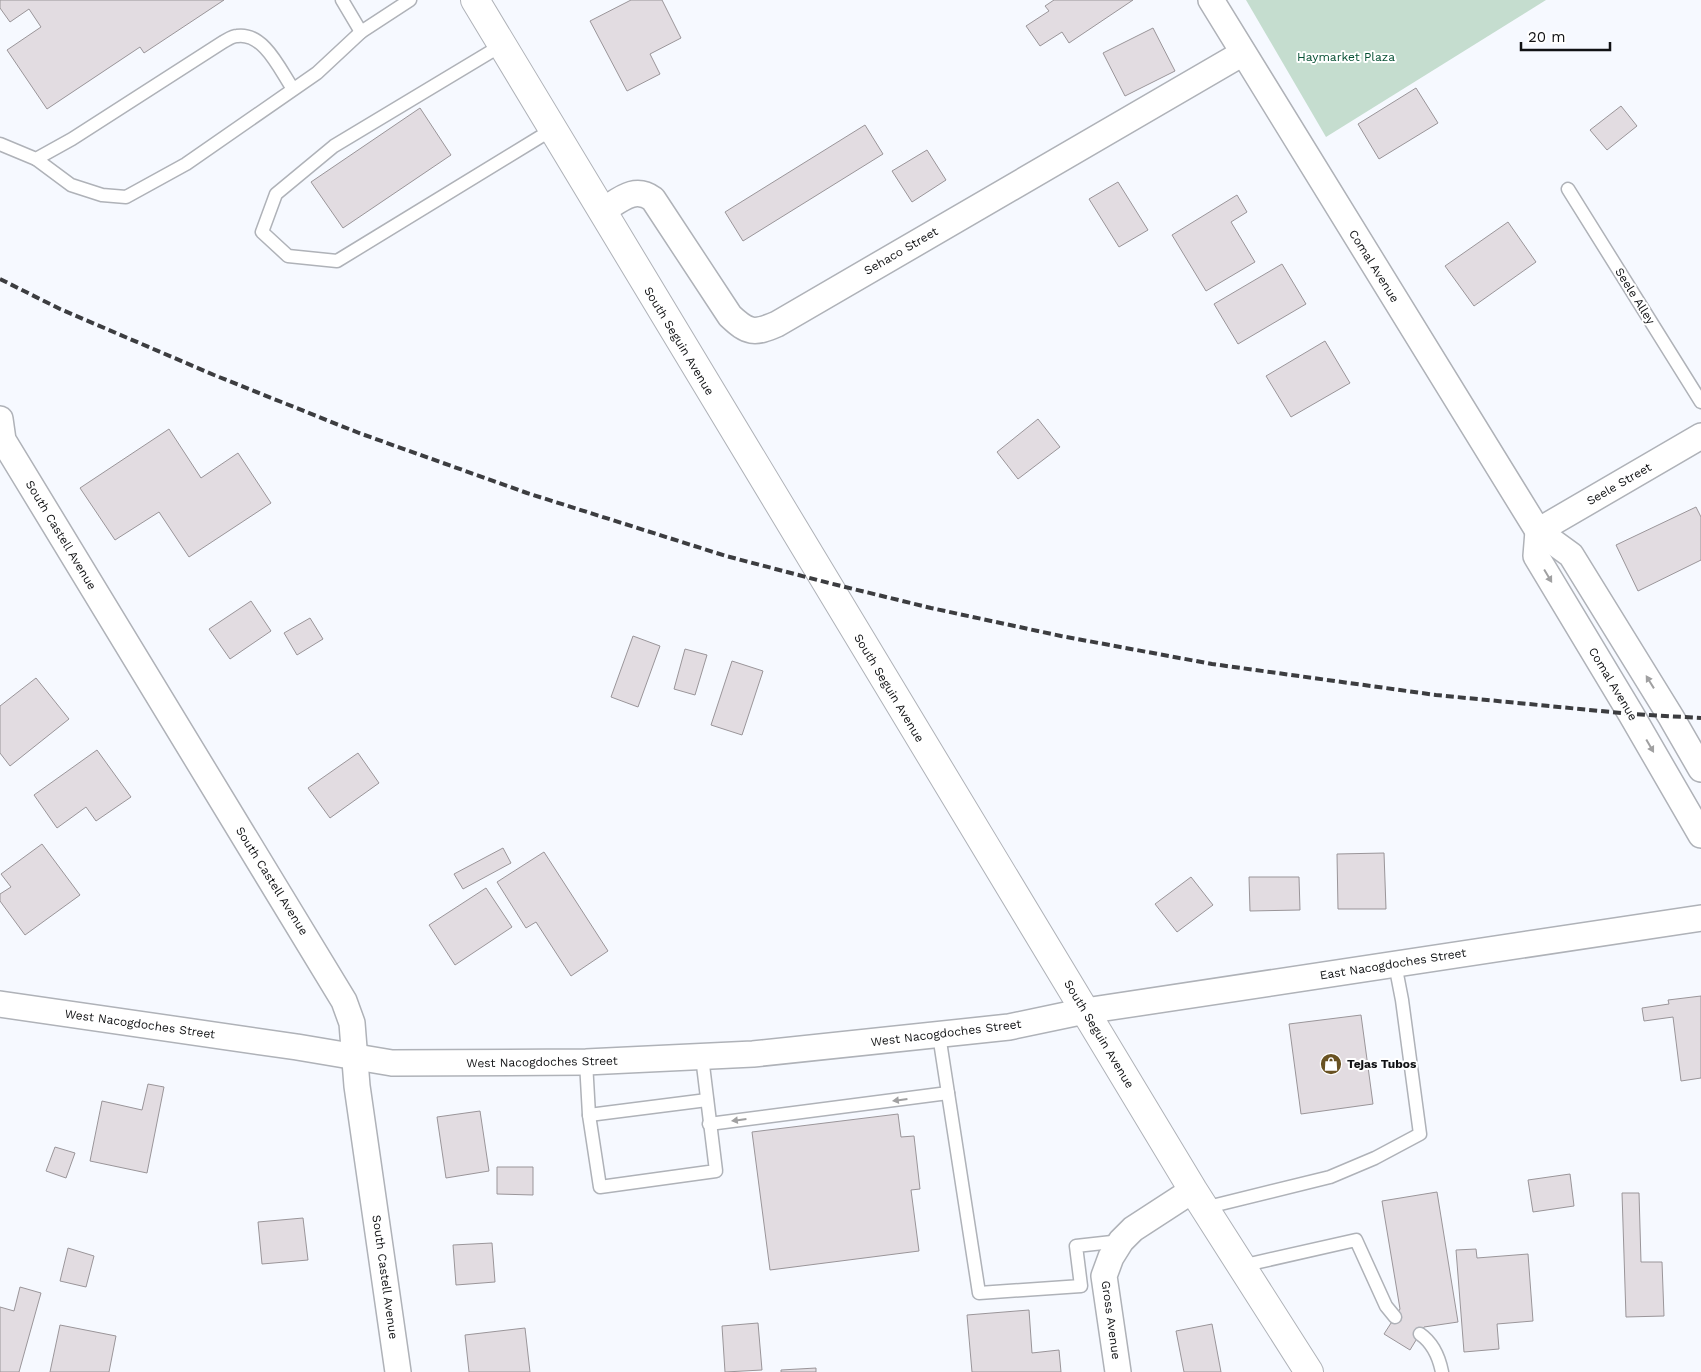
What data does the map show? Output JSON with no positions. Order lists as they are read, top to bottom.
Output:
{
  "streets": {
    "main road": ["South Seguin Avenue"],
    "street": [
      "Sehaco Street",
      "Comal Avenue",
      "Seele Street",
      "South Castell Avenue",
      "East Nacogdoches Street",
      "West Nacogdoches Street",
      "Gross Avenue"
    ],
    "lane": ["Seele Alley"]
  },
  "crossings": [
    ["Sehaco Street", "Comal Avenue"],
    ["Sehaco Street", "South Seguin Avenue"],
    ["Comal Avenue", "Seele Street"],
    ["South Seguin Avenue", "East Nacogdoches Street"],
    ["South Seguin Avenue", "West Nacogdoches Street"],
    ["South Seguin Avenue", "Gross Avenue"],
    ["South Castell Avenue", "West Nacogdoches Street"],
    ["East Nacogdoches Street", "West Nacogdoches Street"]
  ],
  "parks": ["Haymarket Plaza"],
  "places": {
    "shop": ["Tejas Tubos"]
  },
  "scale_bar": "20 m"
}
